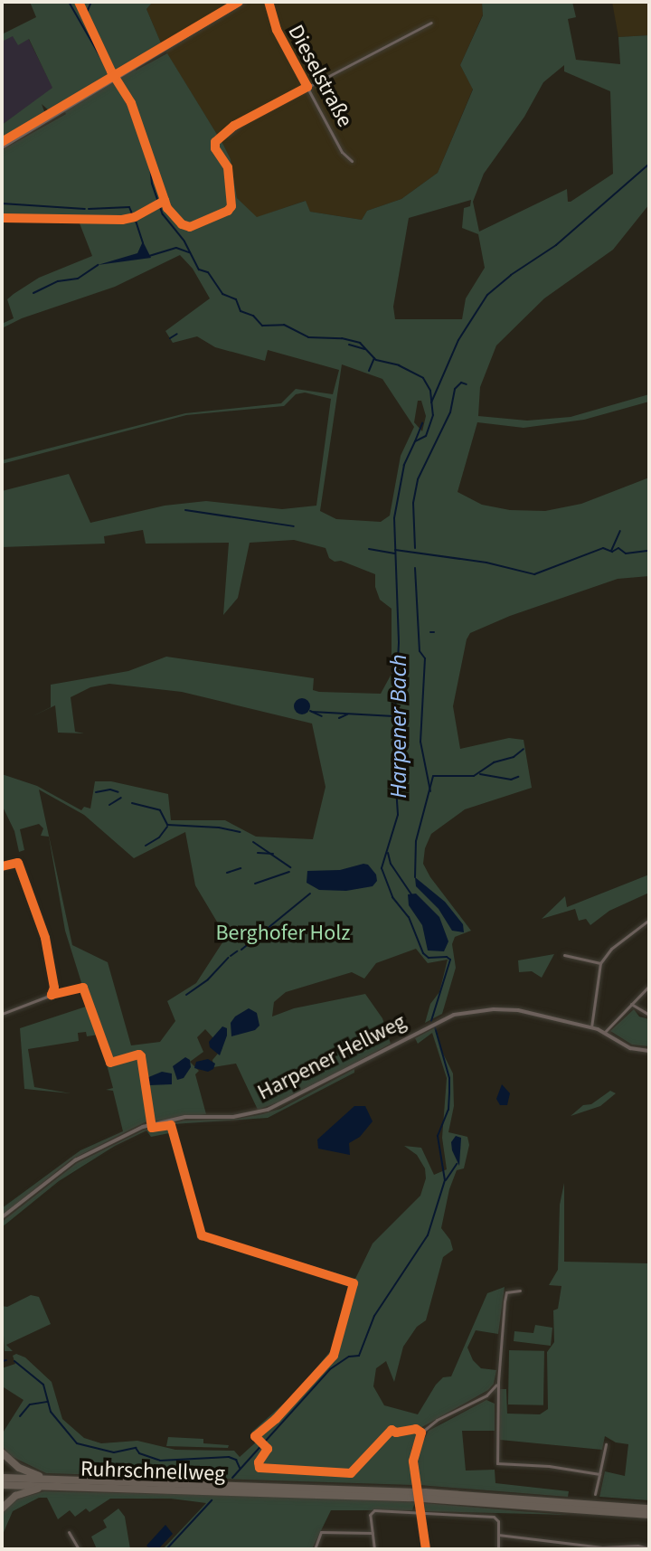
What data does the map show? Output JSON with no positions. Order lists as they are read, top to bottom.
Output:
{
  "streets": {
    "highway": ["Ruhrschnellweg"],
    "street": ["Dieselstraße", "Harpener Hellweg"]
  },
  "water": ["Harpener Bach"],
  "parks": ["Berghofer Holz"]
}
